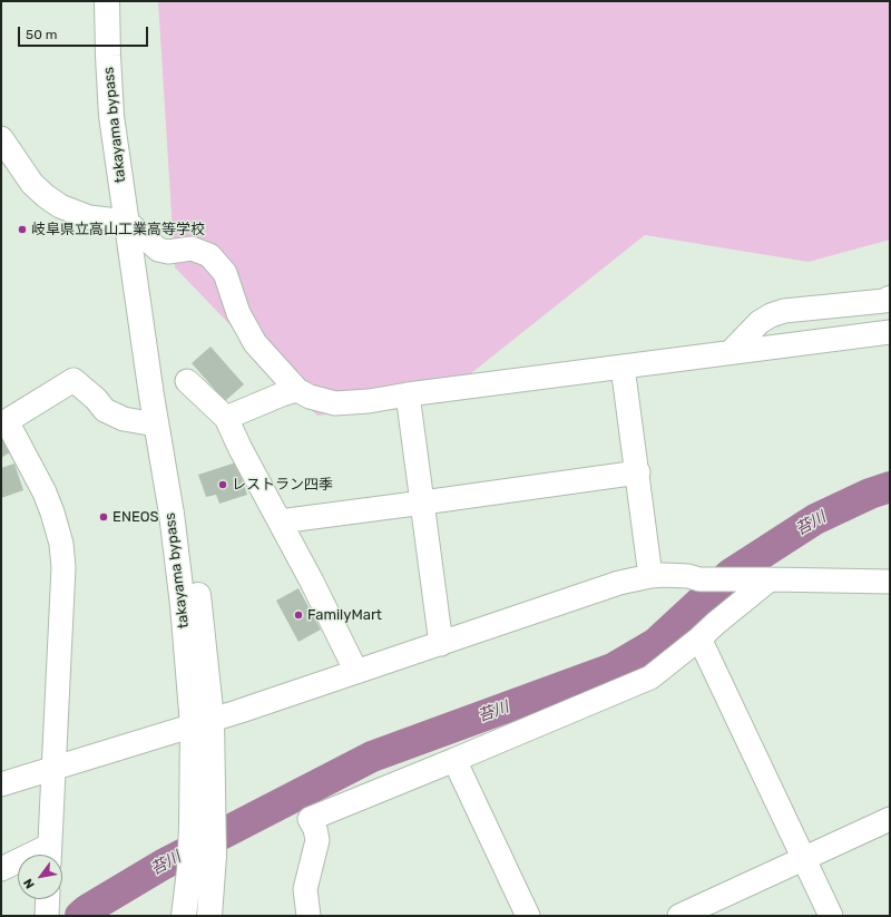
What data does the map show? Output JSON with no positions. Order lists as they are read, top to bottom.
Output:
{
  "streets": {
    "highway": ["takayama bypass"]
  },
  "water": ["苔川"],
  "places": [
    "岐阜県立高山工業高等学校",
    "レストラン四季",
    "ENEOS",
    "FamilyMart"
  ],
  "scale_bar": "50 m",
  "north": "bottom left"
}
